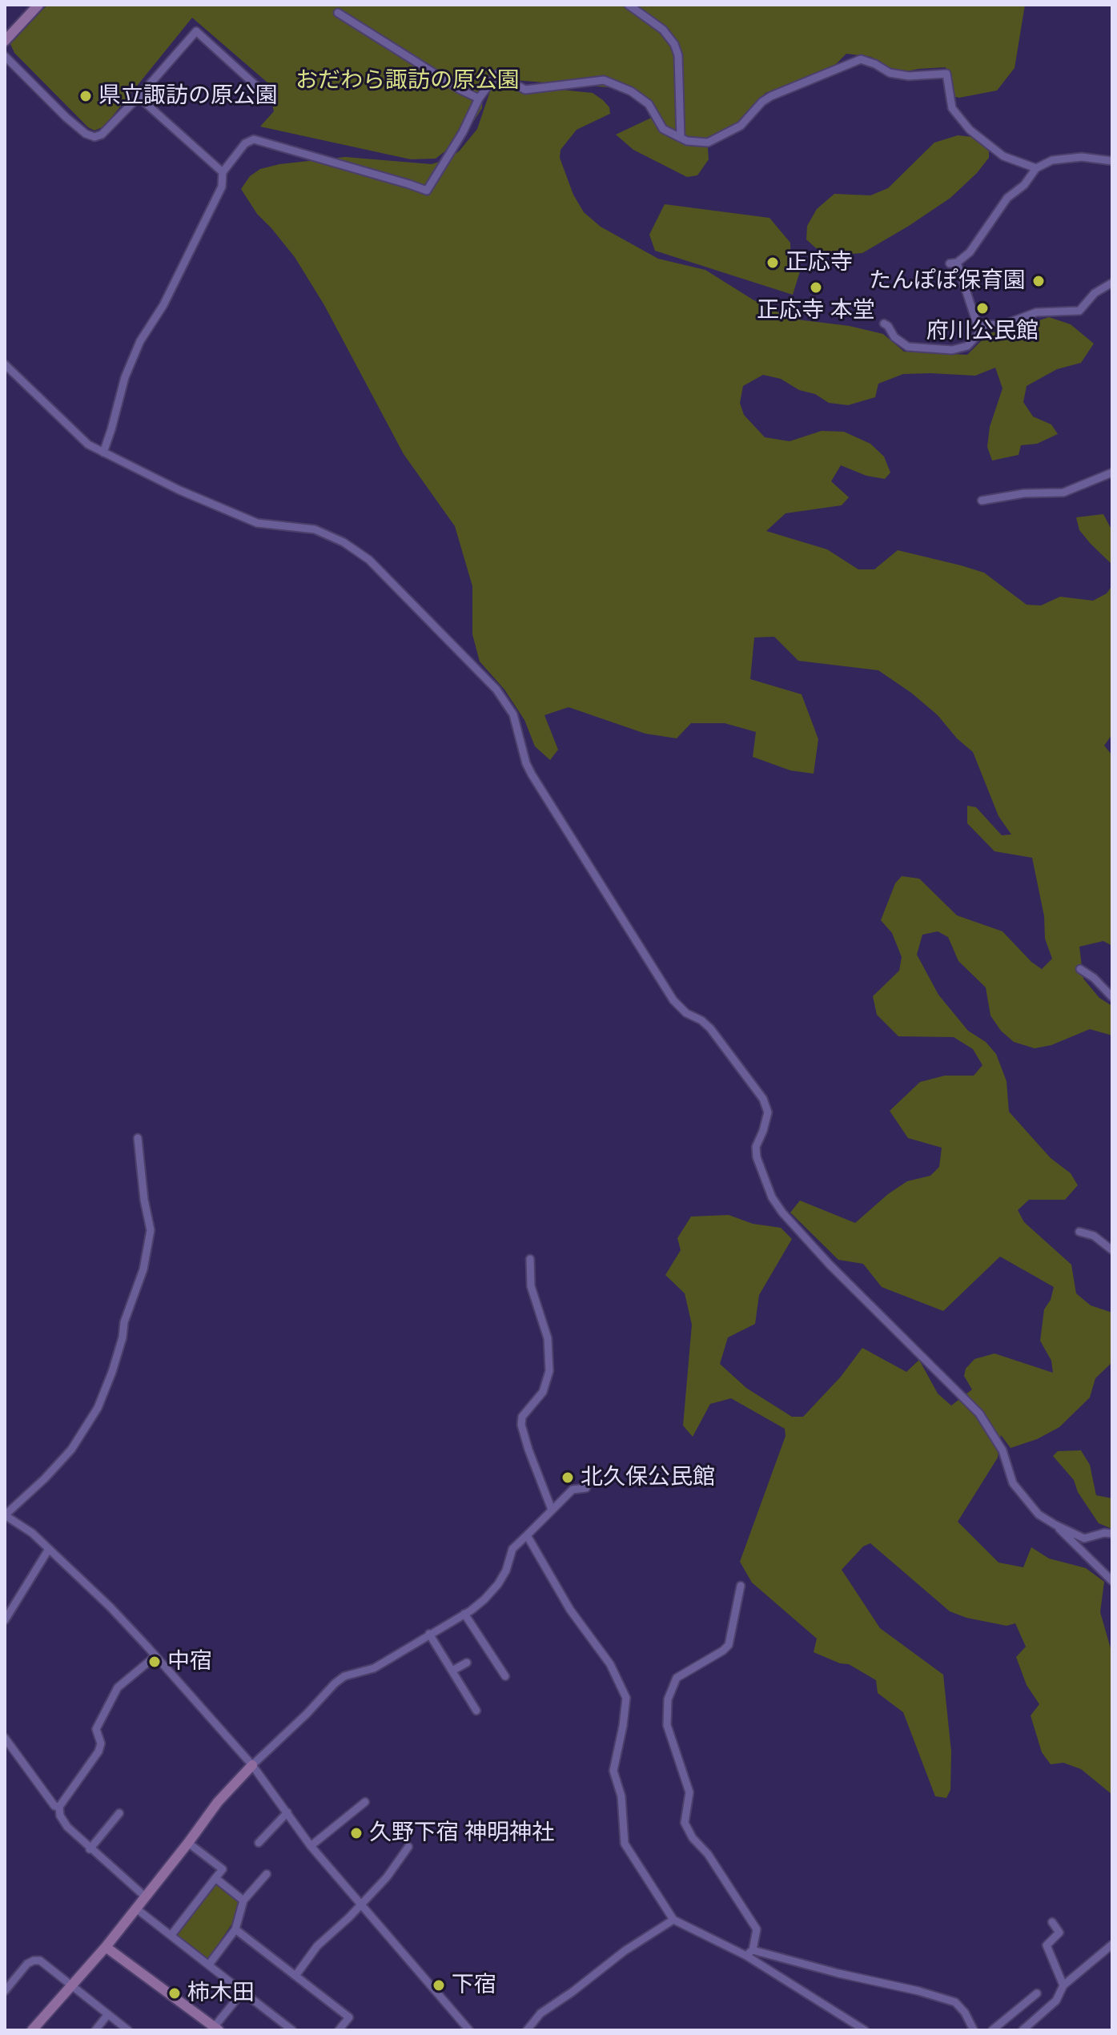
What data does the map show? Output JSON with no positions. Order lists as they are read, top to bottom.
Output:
{
  "parks": ["おだわら諏訪の原公園"],
  "places": [
    "県立諏訪の原公園",
    "正応寺",
    "たんぽぽ保育園",
    "正応寺 本堂",
    "府川公民館",
    "北久保公民館",
    "中宿",
    "久野下宿 神明神社",
    "下宿",
    "柿木田"
  ]
}
